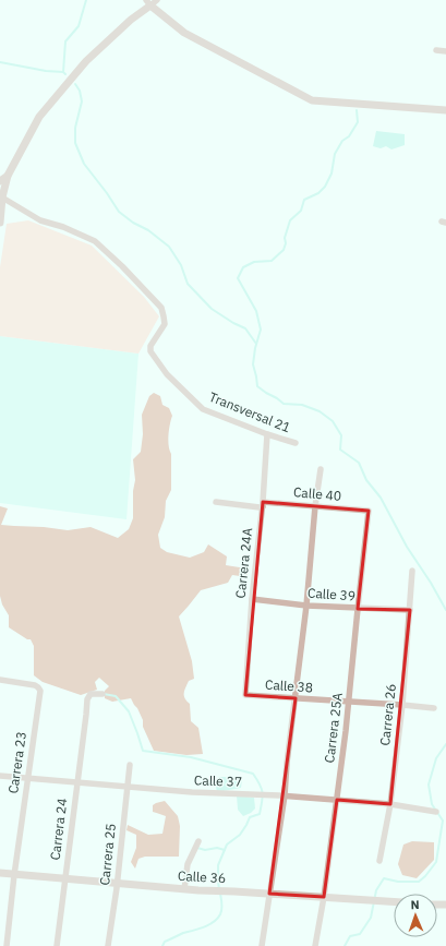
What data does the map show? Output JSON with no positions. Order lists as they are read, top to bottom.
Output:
{
  "streets": {
    "street": [
      "Transversal 21",
      "Calle 40",
      "Carrera 24A",
      "Calle 39",
      "Calle 38",
      "Carrera 26",
      "Carrera 25A",
      "Carrera 23",
      "Calle 37",
      "Carrera 24",
      "Carrera 25",
      "Calle 36"
    ]
  },
  "crossings": [
    ["Transversal 21", "Carrera 24A"],
    ["Calle 40", "Carrera 24A"],
    ["Calle 40", "Carrera 25A"],
    ["Carrera 24A", "Calle 39"],
    ["Carrera 24A", "Calle 38"],
    ["Calle 39", "Carrera 26"],
    ["Calle 39", "Carrera 25A"],
    ["Calle 38", "Carrera 26"],
    ["Calle 38", "Carrera 25A"],
    ["Carrera 26", "Calle 37"],
    ["Carrera 25A", "Calle 37"],
    ["Carrera 25A", "Calle 36"],
    ["Carrera 23", "Calle 37"],
    ["Carrera 23", "Calle 36"],
    ["Calle 37", "Carrera 24"],
    ["Calle 37", "Carrera 25"],
    ["Carrera 24", "Calle 36"],
    ["Carrera 25", "Calle 36"]
  ],
  "north": "top"
}
